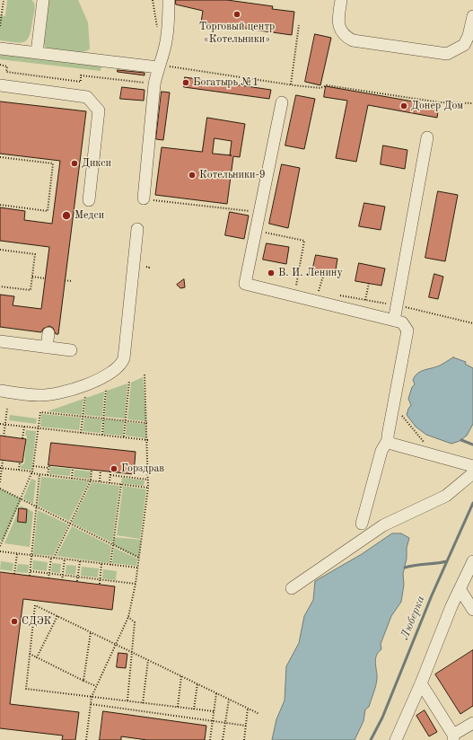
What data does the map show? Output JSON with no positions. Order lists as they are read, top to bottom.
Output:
{
  "water": ["Люберка"],
  "places": [
    "Торговый центр «Котельники»",
    "Богатырь №1",
    "Донер Дом",
    "Дикси",
    "Котельники-9",
    "Медси",
    "В. И. Ленину",
    "Горздрав",
    "СДЭК"
  ]
}
